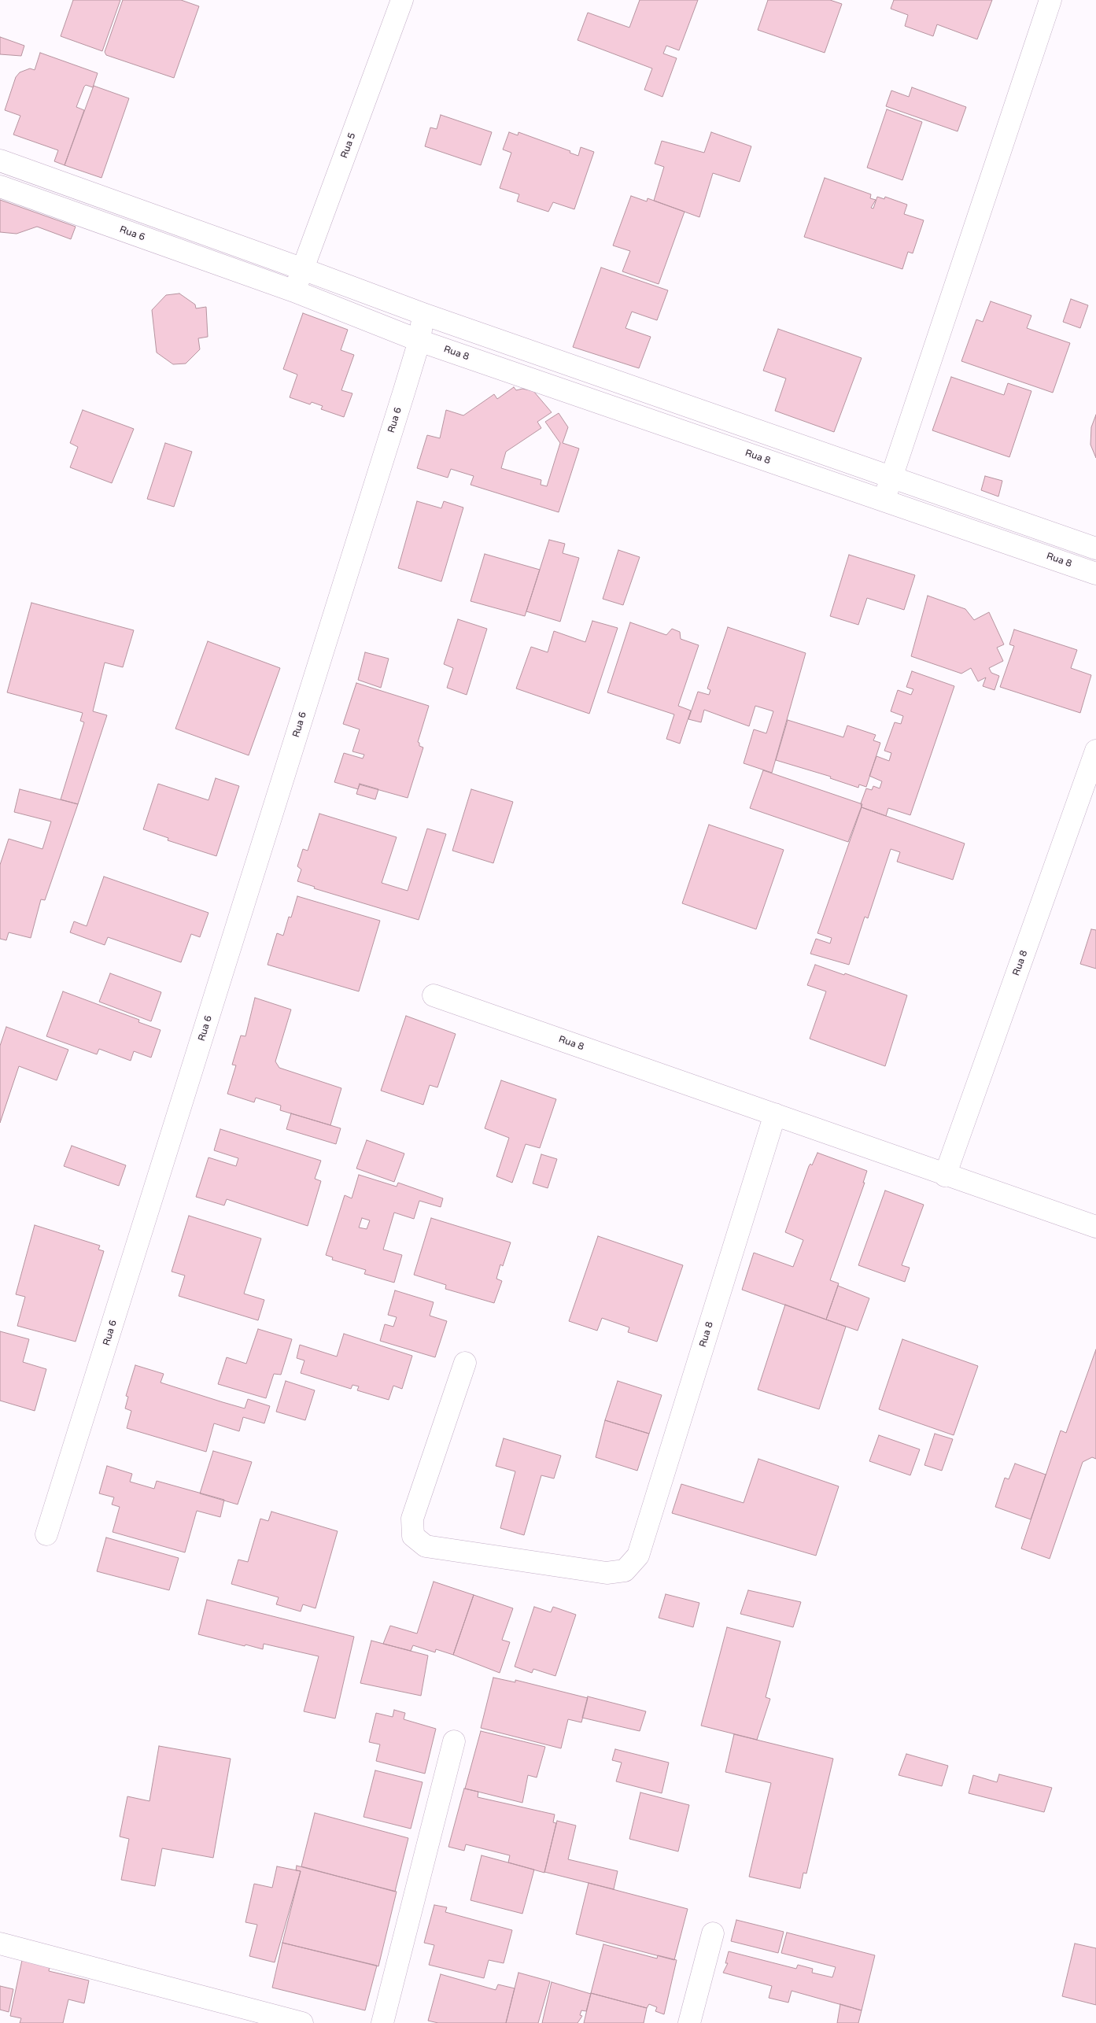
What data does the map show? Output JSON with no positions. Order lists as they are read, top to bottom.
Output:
{
  "streets": {
    "street": ["Rua 5", "Rua 6", "Rua 8"]
  },
  "crossings": [
    ["Rua 5", "Rua 6"],
    ["Rua 6", "Rua 8"]
  ]
}
